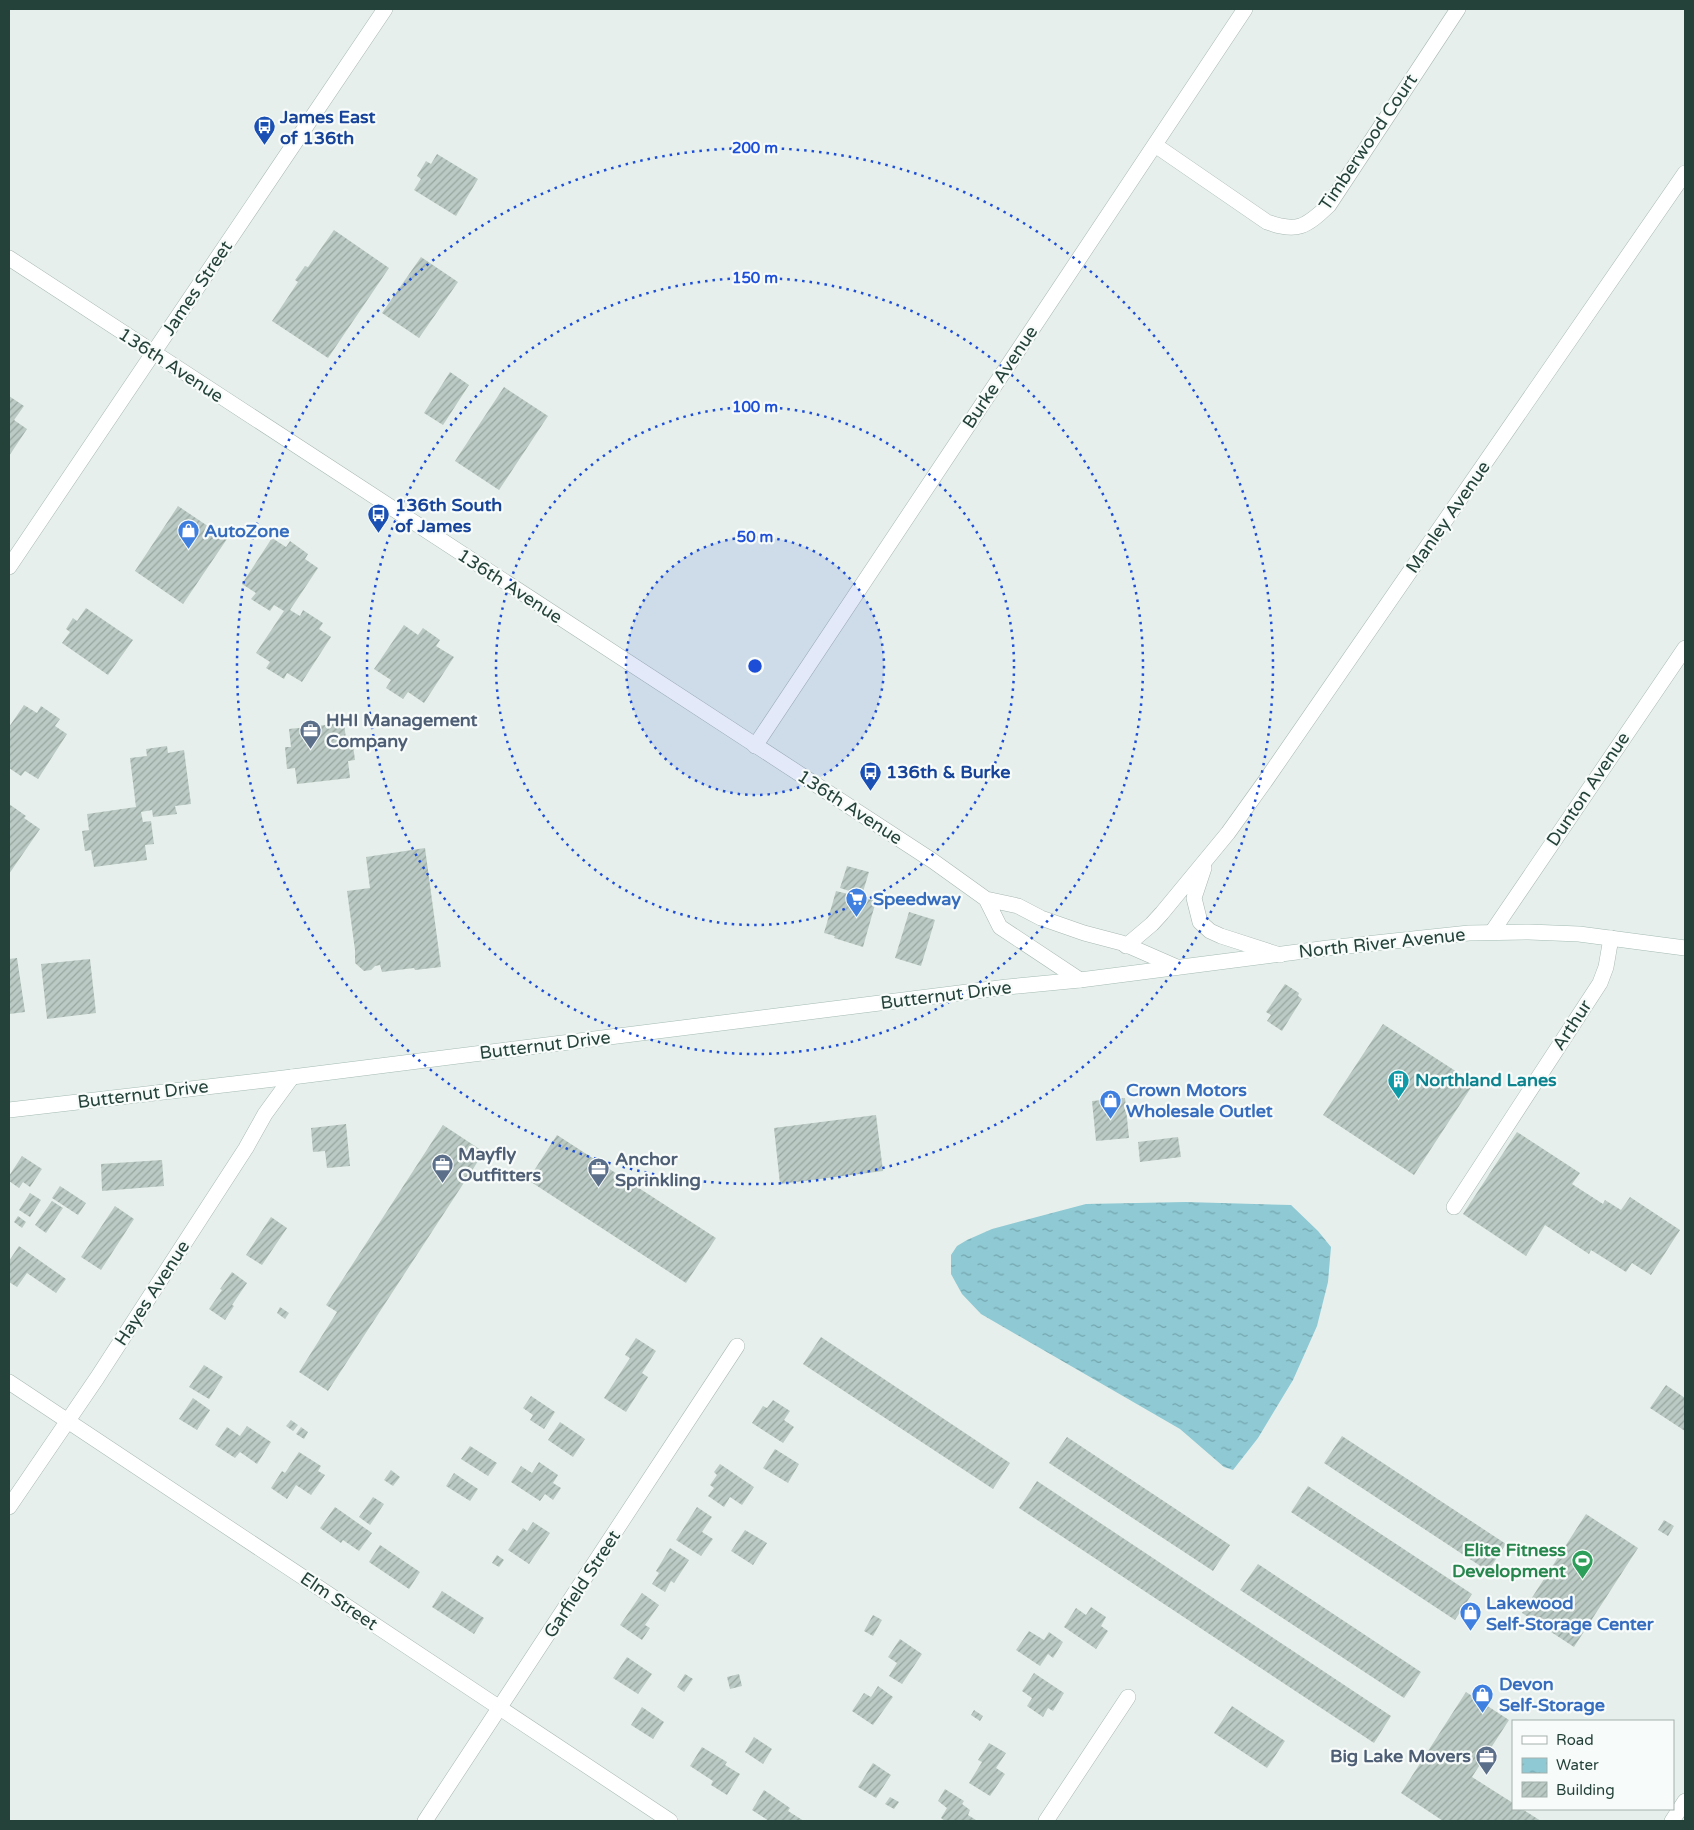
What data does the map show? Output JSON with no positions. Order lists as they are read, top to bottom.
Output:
{
  "streets": {
    "street": [
      "Timberwood Court",
      "James Street",
      "136th Avenue",
      "Burke Avenue",
      "Manley Avenue",
      "Dunton Avenue",
      "North River Avenue",
      "Butternut Drive",
      "Arthur",
      "Hayes Avenue",
      "Garfield Street",
      "Elm Street"
    ]
  },
  "crossings": [
    ["Timberwood Court", "Burke Avenue"],
    ["James Street", "136th Avenue"],
    ["136th Avenue", "Burke Avenue"],
    ["136th Avenue", "Manley Avenue"],
    ["136th Avenue", "North River Avenue"],
    ["136th Avenue", "Butternut Drive"],
    ["Manley Avenue", "North River Avenue"],
    ["Dunton Avenue", "North River Avenue"],
    ["North River Avenue", "Butternut Drive"],
    ["North River Avenue", "Arthur"],
    ["Butternut Drive", "Hayes Avenue"],
    ["Hayes Avenue", "Elm Street"],
    ["Garfield Street", "Elm Street"]
  ],
  "places": {
    "bus stop": ["James East of 136th", "136th South of James", "136th & Burke"],
    "shop": [
      "AutoZone",
      "Crown Motors Wholesale Outlet",
      "Lakewood Self-Storage Center",
      "Devon Self-Storage"
    ],
    "office": [
      "HHI Management Company",
      "Mayfly Outfitters",
      "Anchor Sprinkling",
      "Big Lake Movers"
    ],
    "supermarket": ["Speedway"],
    "building": ["Northland Lanes"],
    "sports": ["Elite Fitness Development"]
  },
  "legend": ["Road", "Water", "Building"],
  "rings": [
    "200 m",
    "150 m",
    "100 m",
    "50 m"
  ]
}
